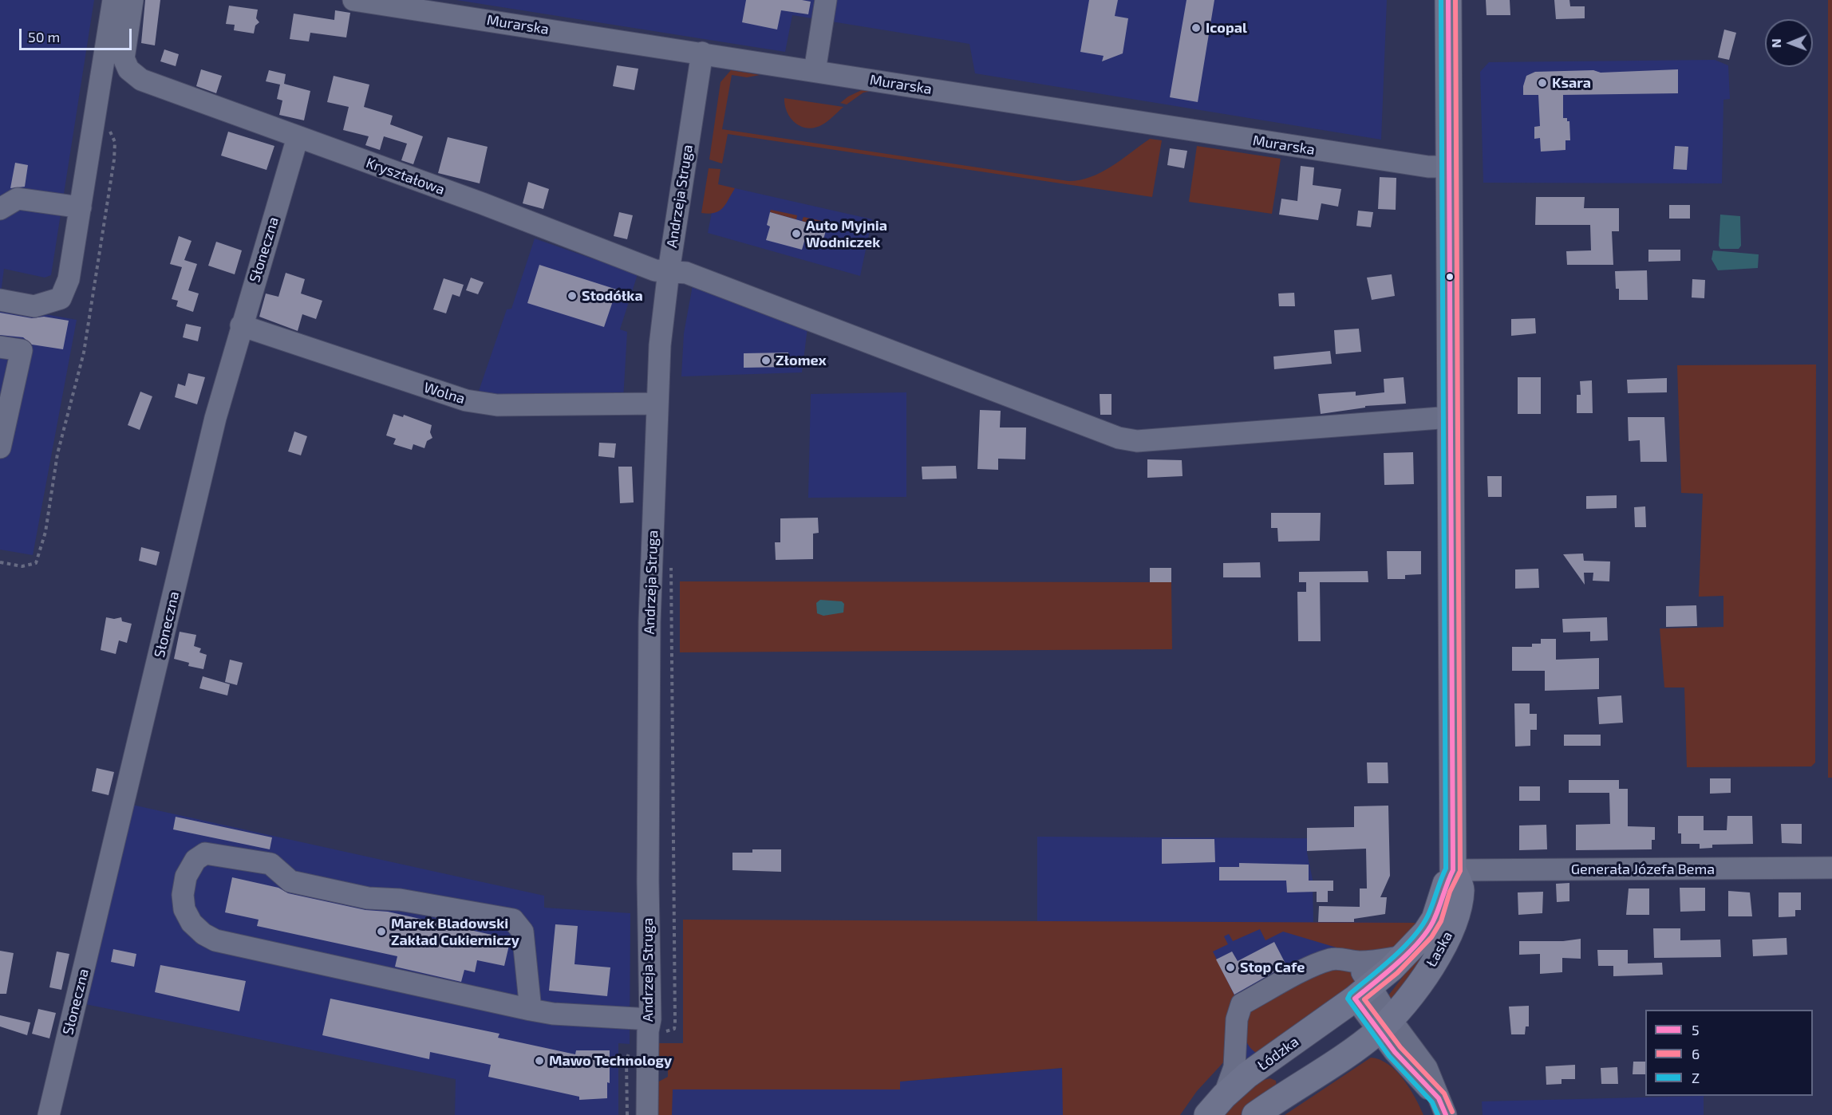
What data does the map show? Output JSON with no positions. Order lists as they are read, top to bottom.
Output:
{
  "streets": {
    "main road": ["Łaska", "Łódzka"],
    "street": [
      "Murarska",
      "Kryształowa",
      "Andrzeja Struga",
      "Słoneczna",
      "Wolna",
      "Generała Józefa Bema"
    ]
  },
  "crossings": [
    ["Murarska", "Andrzeja Struga"],
    ["Murarska", "Łaska"],
    ["Kryształowa", "Andrzeja Struga"],
    ["Kryształowa", "Słoneczna"],
    ["Kryształowa", "Łaska"],
    ["Andrzeja Struga", "Wolna"],
    ["Słoneczna", "Wolna"],
    ["Generała Józefa Bema", "Łaska"],
    ["Łaska", "Łódzka"]
  ],
  "places": [
    "Icopal",
    "Ksara",
    "Auto Myjnia Wodniczek",
    "Stodółka",
    "Złomex",
    "Marek Bladowski Zakład Cukierniczy",
    "Stop Cafe",
    "Mawo Technology"
  ],
  "lines": ["transit line 5", "transit line 6", "transit line Z"],
  "legend": ["5", "6", "Z"],
  "scale_bar": "50 m",
  "north": "left"
}
